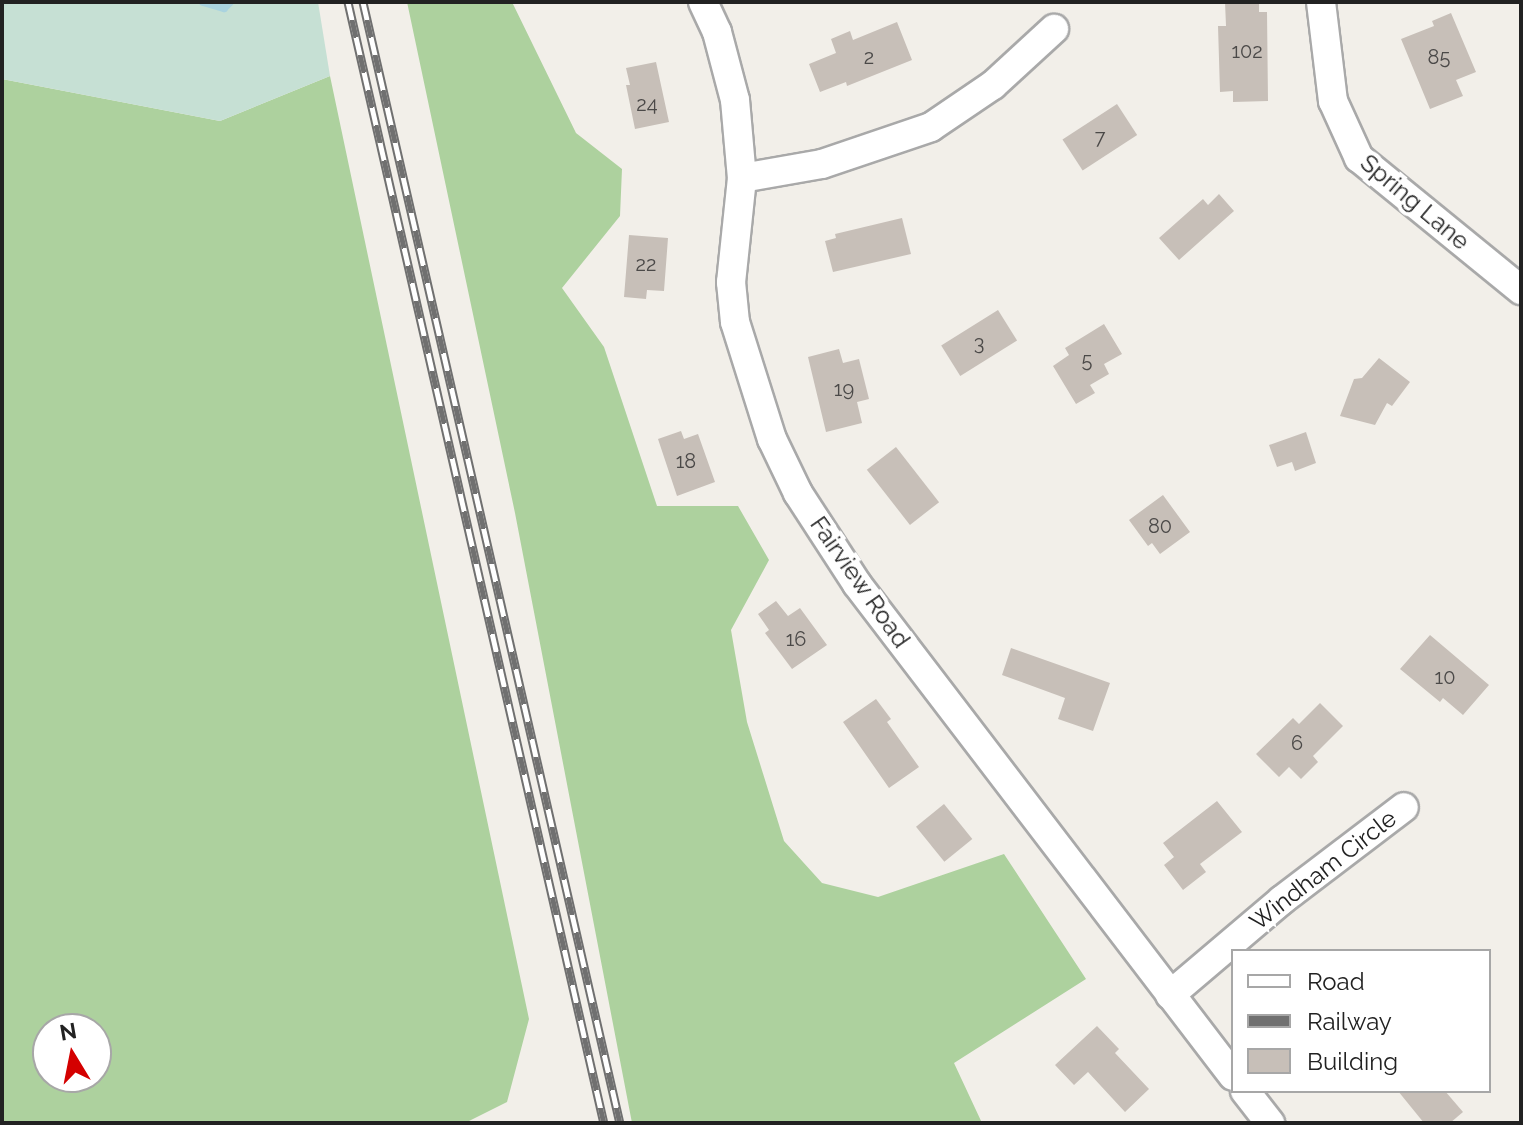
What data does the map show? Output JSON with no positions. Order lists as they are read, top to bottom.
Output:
{
  "streets": {
    "street": ["Spring Lane", "Fairview Road", "Windham Circle"]
  },
  "crossings": [
    ["Fairview Road", "Windham Circle"]
  ],
  "house_numbers": [
    "102",
    "2",
    "85",
    "24",
    "7",
    "22",
    "3",
    "5",
    "19",
    "18",
    "80",
    "16",
    "10",
    "6"
  ],
  "legend": ["Road", "Railway", "Building"],
  "north": "top"
}
